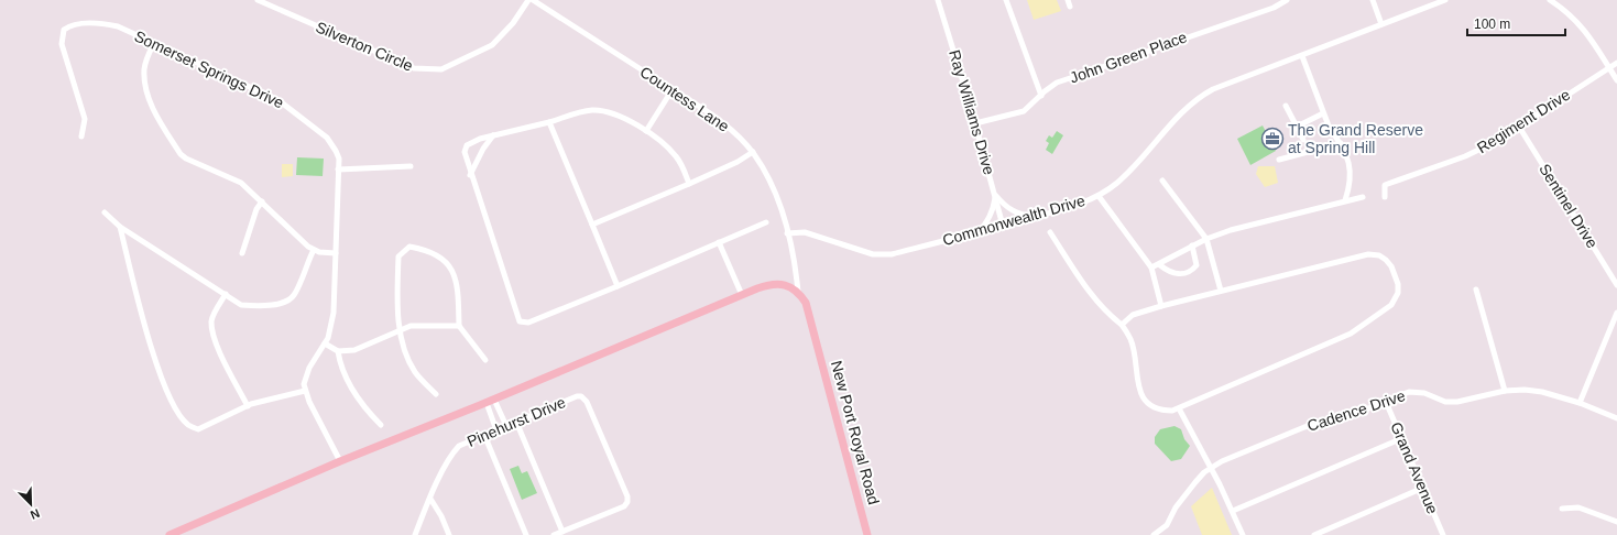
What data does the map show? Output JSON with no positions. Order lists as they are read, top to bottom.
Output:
{
  "streets": {
    "main road": ["New Port Royal Road"],
    "street": [
      "Silverton Circle",
      "John Green Place",
      "Somerset Springs Drive",
      "Countess Lane",
      "Ray Williams Drive",
      "Regiment Drive",
      "Sentinel Drive",
      "Commonwealth Drive",
      "Cadence Drive",
      "Pinehurst Drive",
      "Grand Avenue"
    ]
  },
  "crossings": [
    ["John Green Place", "Ray Williams Drive"],
    ["Countess Lane", "Commonwealth Drive"],
    ["Countess Lane", "New Port Royal Road"],
    ["Ray Williams Drive", "Commonwealth Drive"],
    ["Regiment Drive", "Sentinel Drive"],
    ["Cadence Drive", "Grand Avenue"]
  ],
  "places": {
    "office": ["The Grand Reserve at Spring Hill"]
  },
  "scale_bar": "100 m",
  "north": "bottom right"
}
